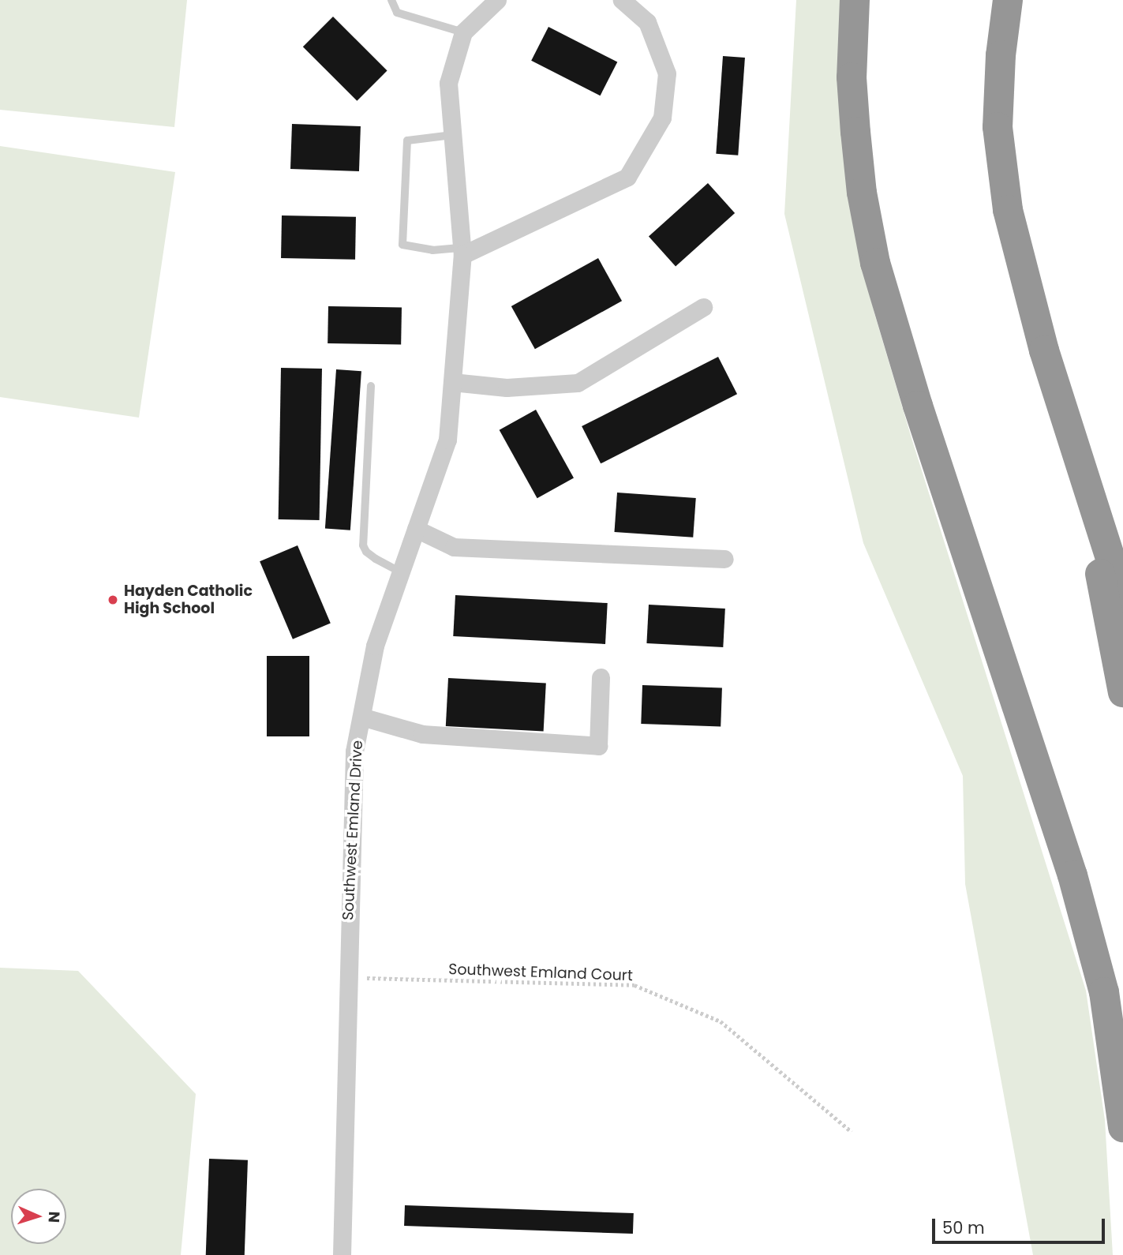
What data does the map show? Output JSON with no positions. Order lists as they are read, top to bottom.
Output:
{
  "streets": {
    "street": ["Southwest Emland Drive"],
    "path": ["Southwest Emland Court"]
  },
  "crossings": [
    ["Southwest Emland Drive", "Southwest Emland Court"]
  ],
  "places": ["Hayden Catholic High School"],
  "scale_bar": "50 m",
  "north": "right"
}
